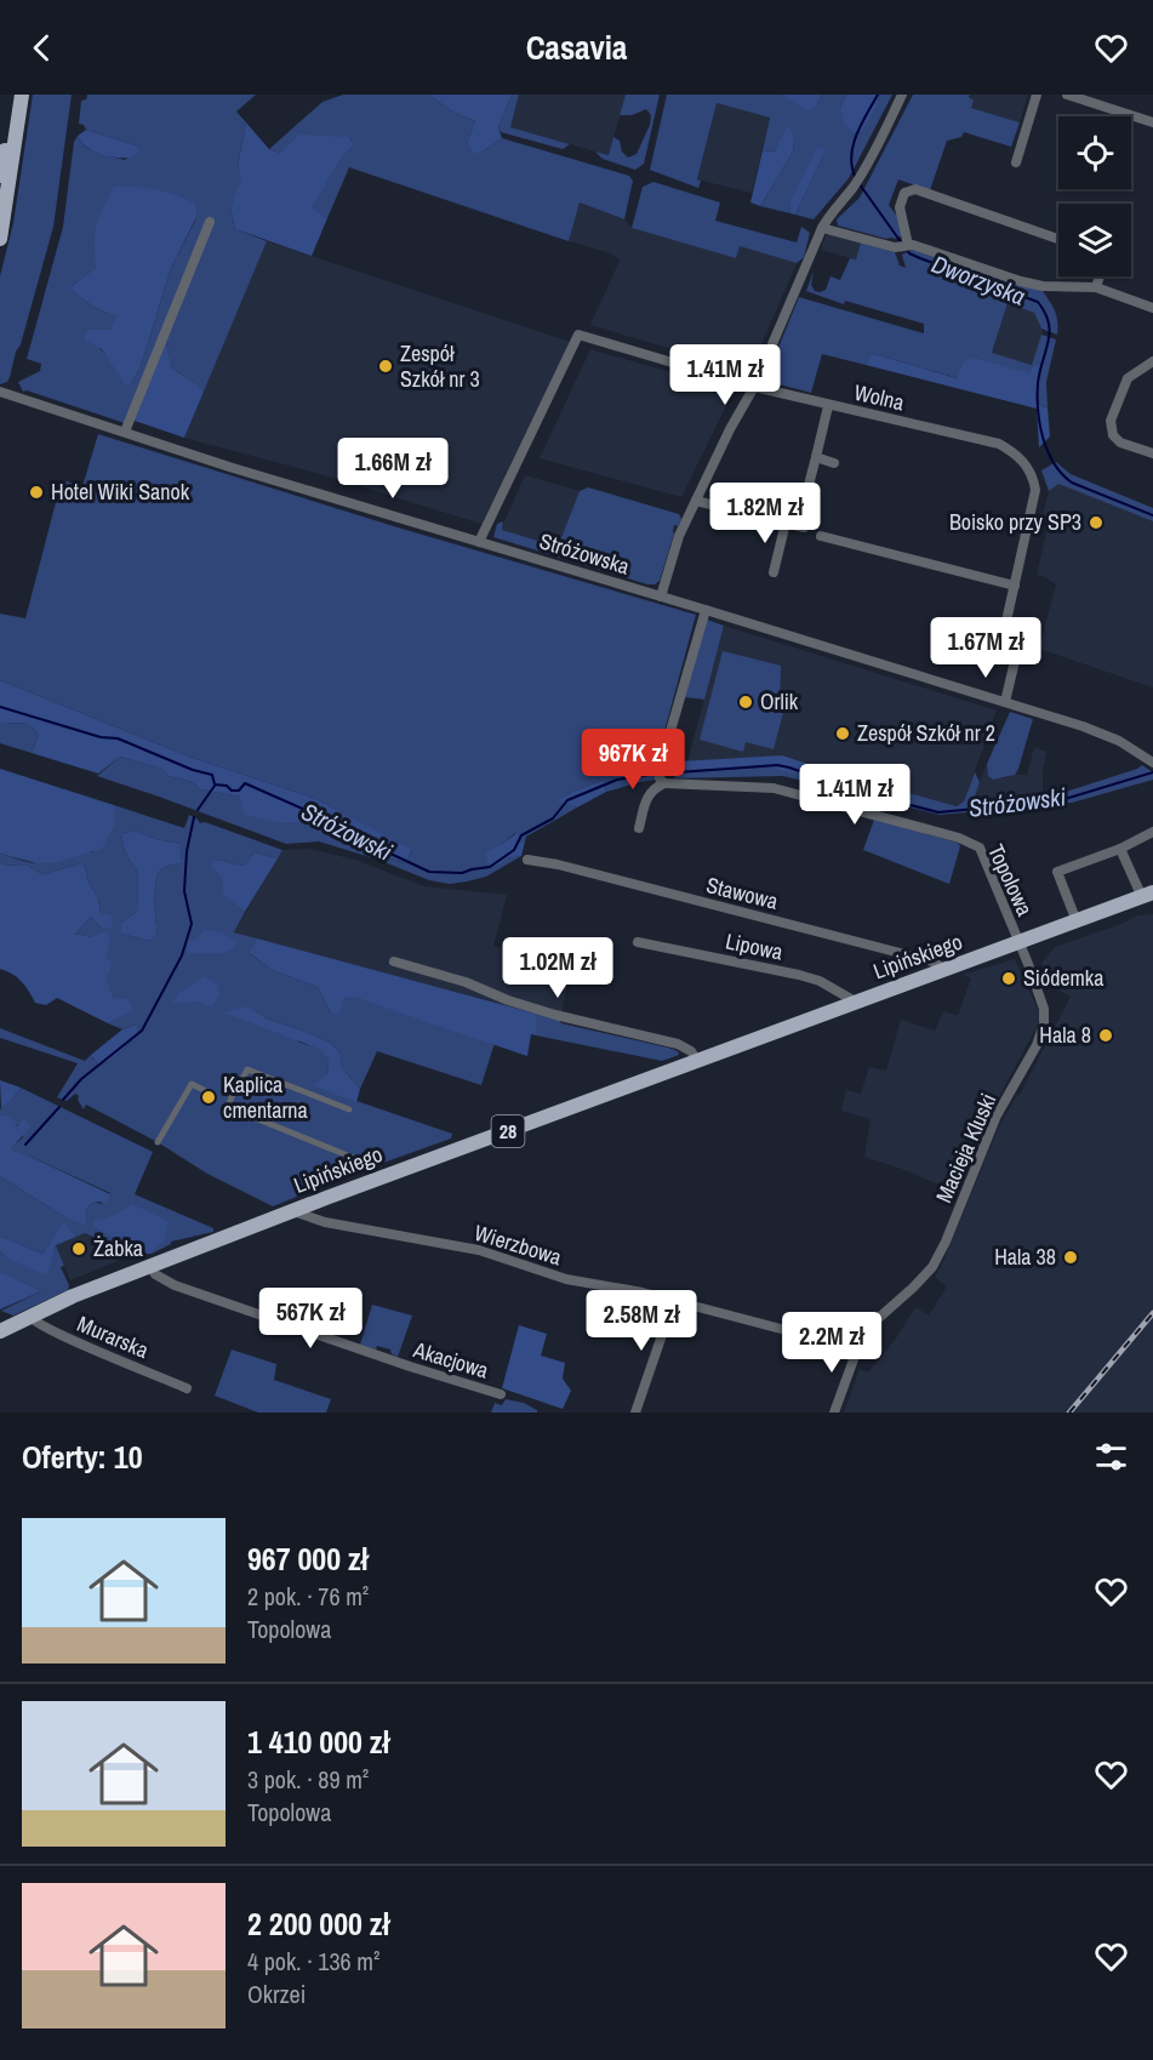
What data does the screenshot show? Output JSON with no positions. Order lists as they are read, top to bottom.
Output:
{
  "streets": {
    "main road": ["Lipińskiego", "28"],
    "street": [
      "Wolna",
      "Stróżowska",
      "Topolowa",
      "Stawowa",
      "Lipowa",
      "Macieja Kluski",
      "Wierzbowa",
      "Murarska",
      "Akacjowa"
    ]
  },
  "crossings": [
    ["Wolna", "Stróżowska"],
    ["Topolowa", "Lipińskiego"],
    ["Topolowa", "Macieja Kluski"],
    ["Stawowa", "Lipińskiego"],
    ["Lipowa", "Lipińskiego"],
    ["Lipińskiego", "Macieja Kluski"],
    ["Lipińskiego", "Wierzbowa"],
    ["Lipińskiego", "Murarska"],
    ["Lipińskiego", "Akacjowa"],
    ["Macieja Kluski", "Wierzbowa"]
  ],
  "water": ["Dworzyska", "Stróżowski"],
  "places": [
    "Zespół Szkół nr 3",
    "Hotel Wiki Sanok",
    "Boisko przy SP3",
    "Orlik",
    "Zespół Szkół nr 2",
    "Siódemka",
    "Hala 8",
    "Kaplica cmentarna",
    "Żabka",
    "Hala 38"
  ],
  "page": {
    "header": "Casavia",
    "price": [
      "1.41M zł",
      "1.66M zł",
      "1.82M zł",
      "1.67M zł",
      "967K zł",
      "1.41M zł",
      "1.02M zł",
      "567K zł",
      "2.58M zł",
      "2.2M zł"
    ],
    "heading": "Oferty: 10",
    "list": [
      {
        "name": "967 000 zł",
        "note": "2 pok. · 76 m² · Topolowa"
      },
      {
        "name": "1 410 000 zł",
        "note": "3 pok. · 89 m² · Topolowa"
      },
      {
        "name": "2 200 000 zł",
        "note": "4 pok. · 136 m² · Okrzei"
      }
    ]
  }
}
